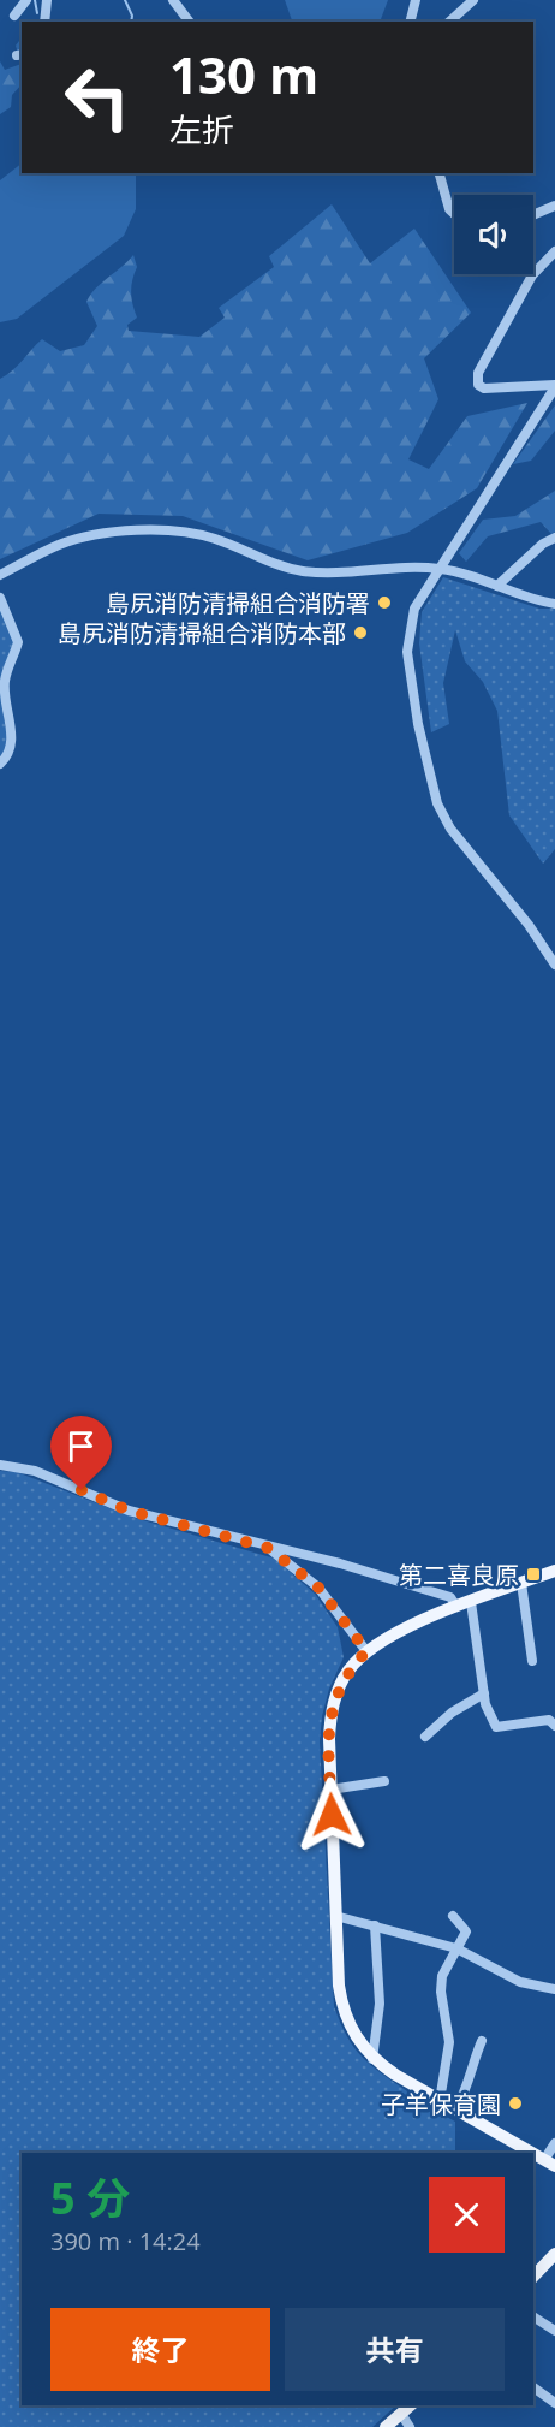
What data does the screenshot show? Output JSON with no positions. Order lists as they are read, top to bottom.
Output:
{
  "places": {
    "other": ["島尻消防清掃組合消防署", "島尻消防清掃組合消防本部", "子羊保育園"],
    "transit": ["第二喜良原"]
  },
  "page": {
    "turn": ["130 m", "左折"],
    "heading": ["5 分", "390 m · 14:24"],
    "buttons": ["終了", "共有"]
  }
}
